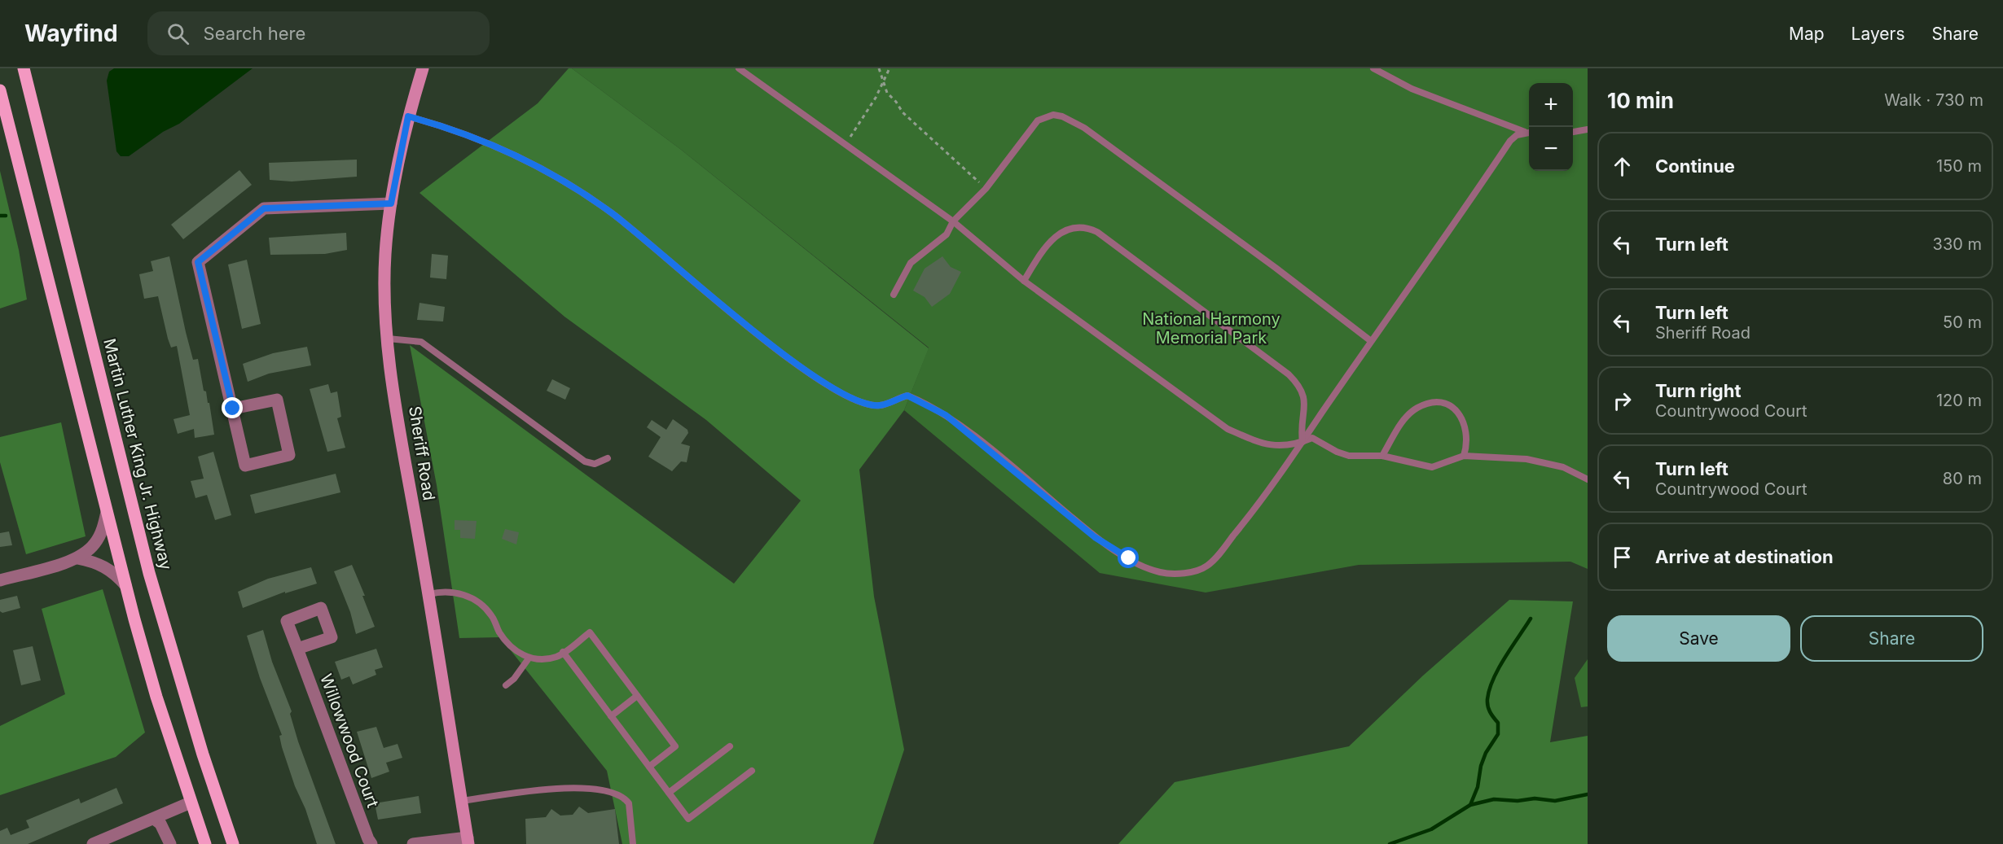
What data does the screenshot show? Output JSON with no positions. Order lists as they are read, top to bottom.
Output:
{
  "streets": {
    "main road": ["Sheriff Road", "Martin Luther King Jr. Highway"],
    "street": ["Willowwood Court"]
  },
  "parks": ["National Harmony Memorial Park"],
  "page": {
    "header": "Wayfind",
    "search": "Search here",
    "nav": ["Map", "Layers", "Share"],
    "heading": ["10 min", "Walk · 730 m"],
    "map_buttons": ["+", "−"],
    "list": [
      ["Continue", "150 m"],
      ["Turn left", "330 m"],
      ["Turn left", "Sheriff Road", "50 m"],
      ["Turn right", "Countrywood Court", "120 m"],
      ["Turn left", "Countrywood Court", "80 m"],
      "Arrive at destination"
    ],
    "buttons": ["Save", "Share"]
  }
}
